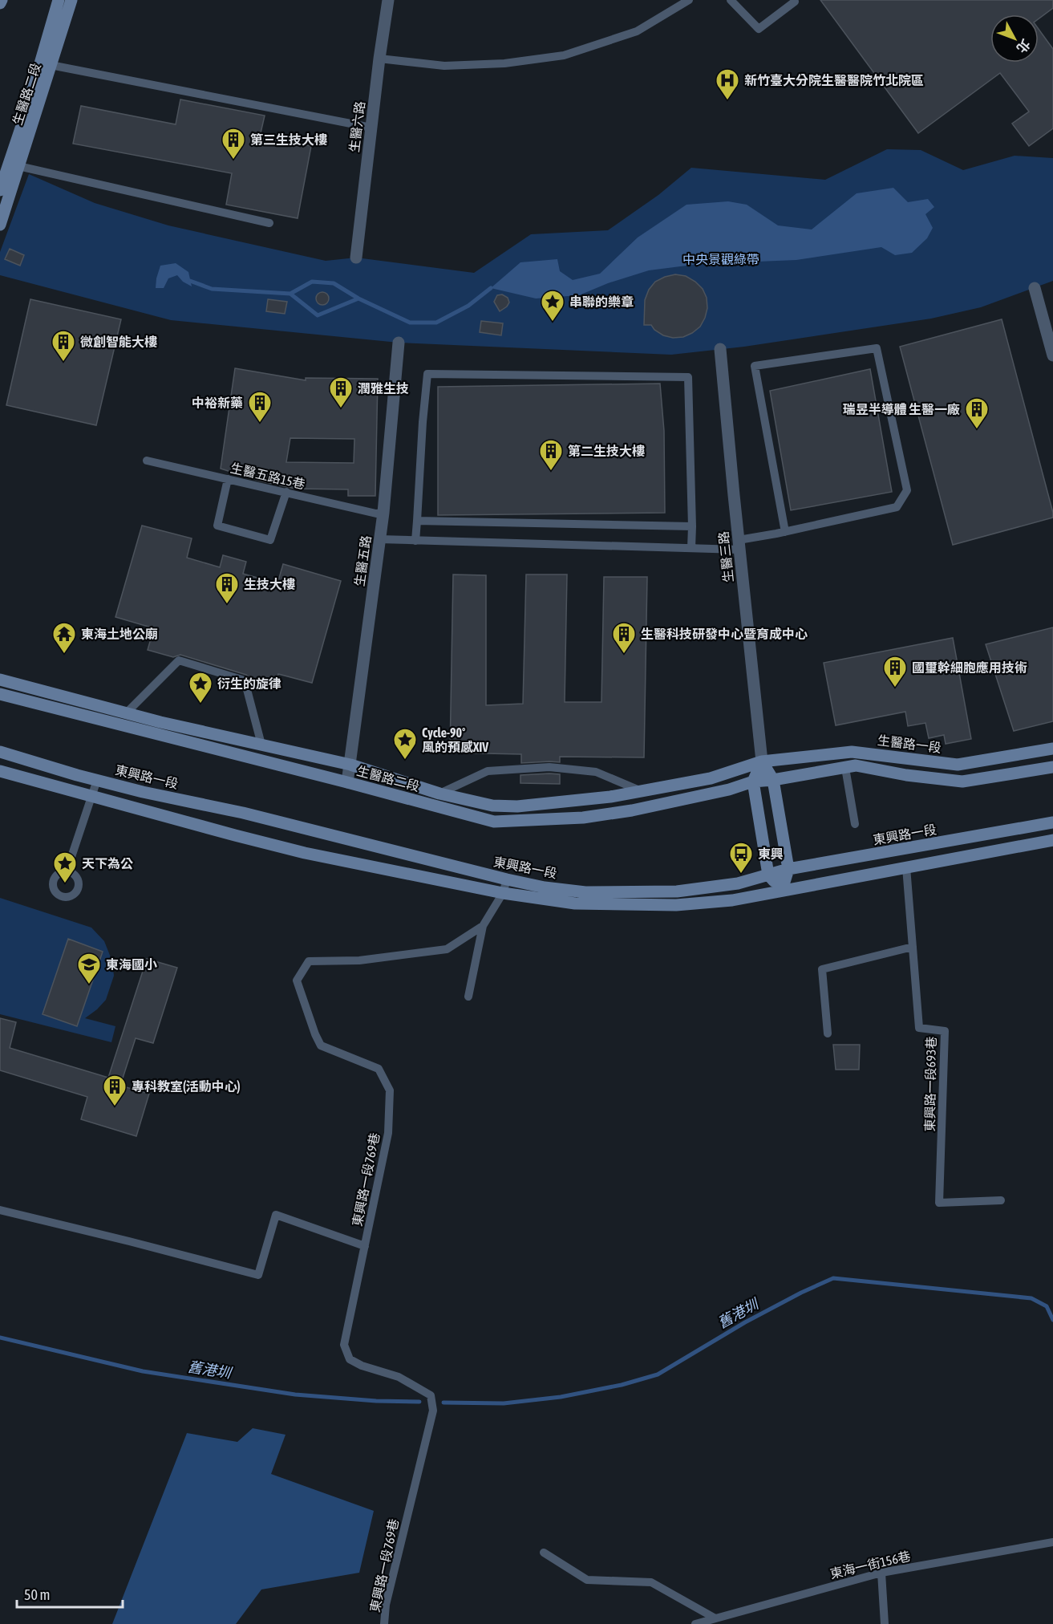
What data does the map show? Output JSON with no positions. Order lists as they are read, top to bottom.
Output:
{
  "streets": {
    "street": [
      "生醫路二段",
      "生醫六路",
      "生醫三路",
      "生醫五路",
      "生醫路一段",
      "東興路一段"
    ],
    "lane": [
      "生醫五路15巷",
      "東興路一段693巷",
      "東興路一段769巷",
      "東海一街156巷"
    ]
  },
  "crossings": [
    ["生醫路二段", "生醫三路"],
    ["生醫路二段", "生醫五路"],
    ["生醫路二段", "生醫路一段"],
    ["生醫五路15巷", "生醫五路"],
    ["生醫三路", "生醫路一段"],
    ["東興路一段", "東興路一段693巷"],
    ["東興路一段", "東興路一段769巷"]
  ],
  "water": ["舊港圳"],
  "parks": ["中央景觀綠帶"],
  "places": {
    "hospital": ["新竹臺大分院生醫醫院竹北院區"],
    "building": [
      "第三生技大樓",
      "微創智能大樓",
      "潤雅生技",
      "中裕新藥",
      "瑞昱半導體 生醫一廠",
      "第二生技大樓",
      "生技大樓",
      "生醫科技研發中心暨育成中心",
      "國璽幹細胞應用技術",
      "專科教室(活動中心)"
    ],
    "place": [
      "串聯的樂章",
      "衍生的旋律",
      "Cycle-90° 風的預感XIV",
      "天下為公"
    ],
    "temple": ["東海土地公廟"],
    "bus stop": ["東興"],
    "school or university": ["東海國小"]
  },
  "scale_bar": "50 m",
  "north": "bottom right"
}
